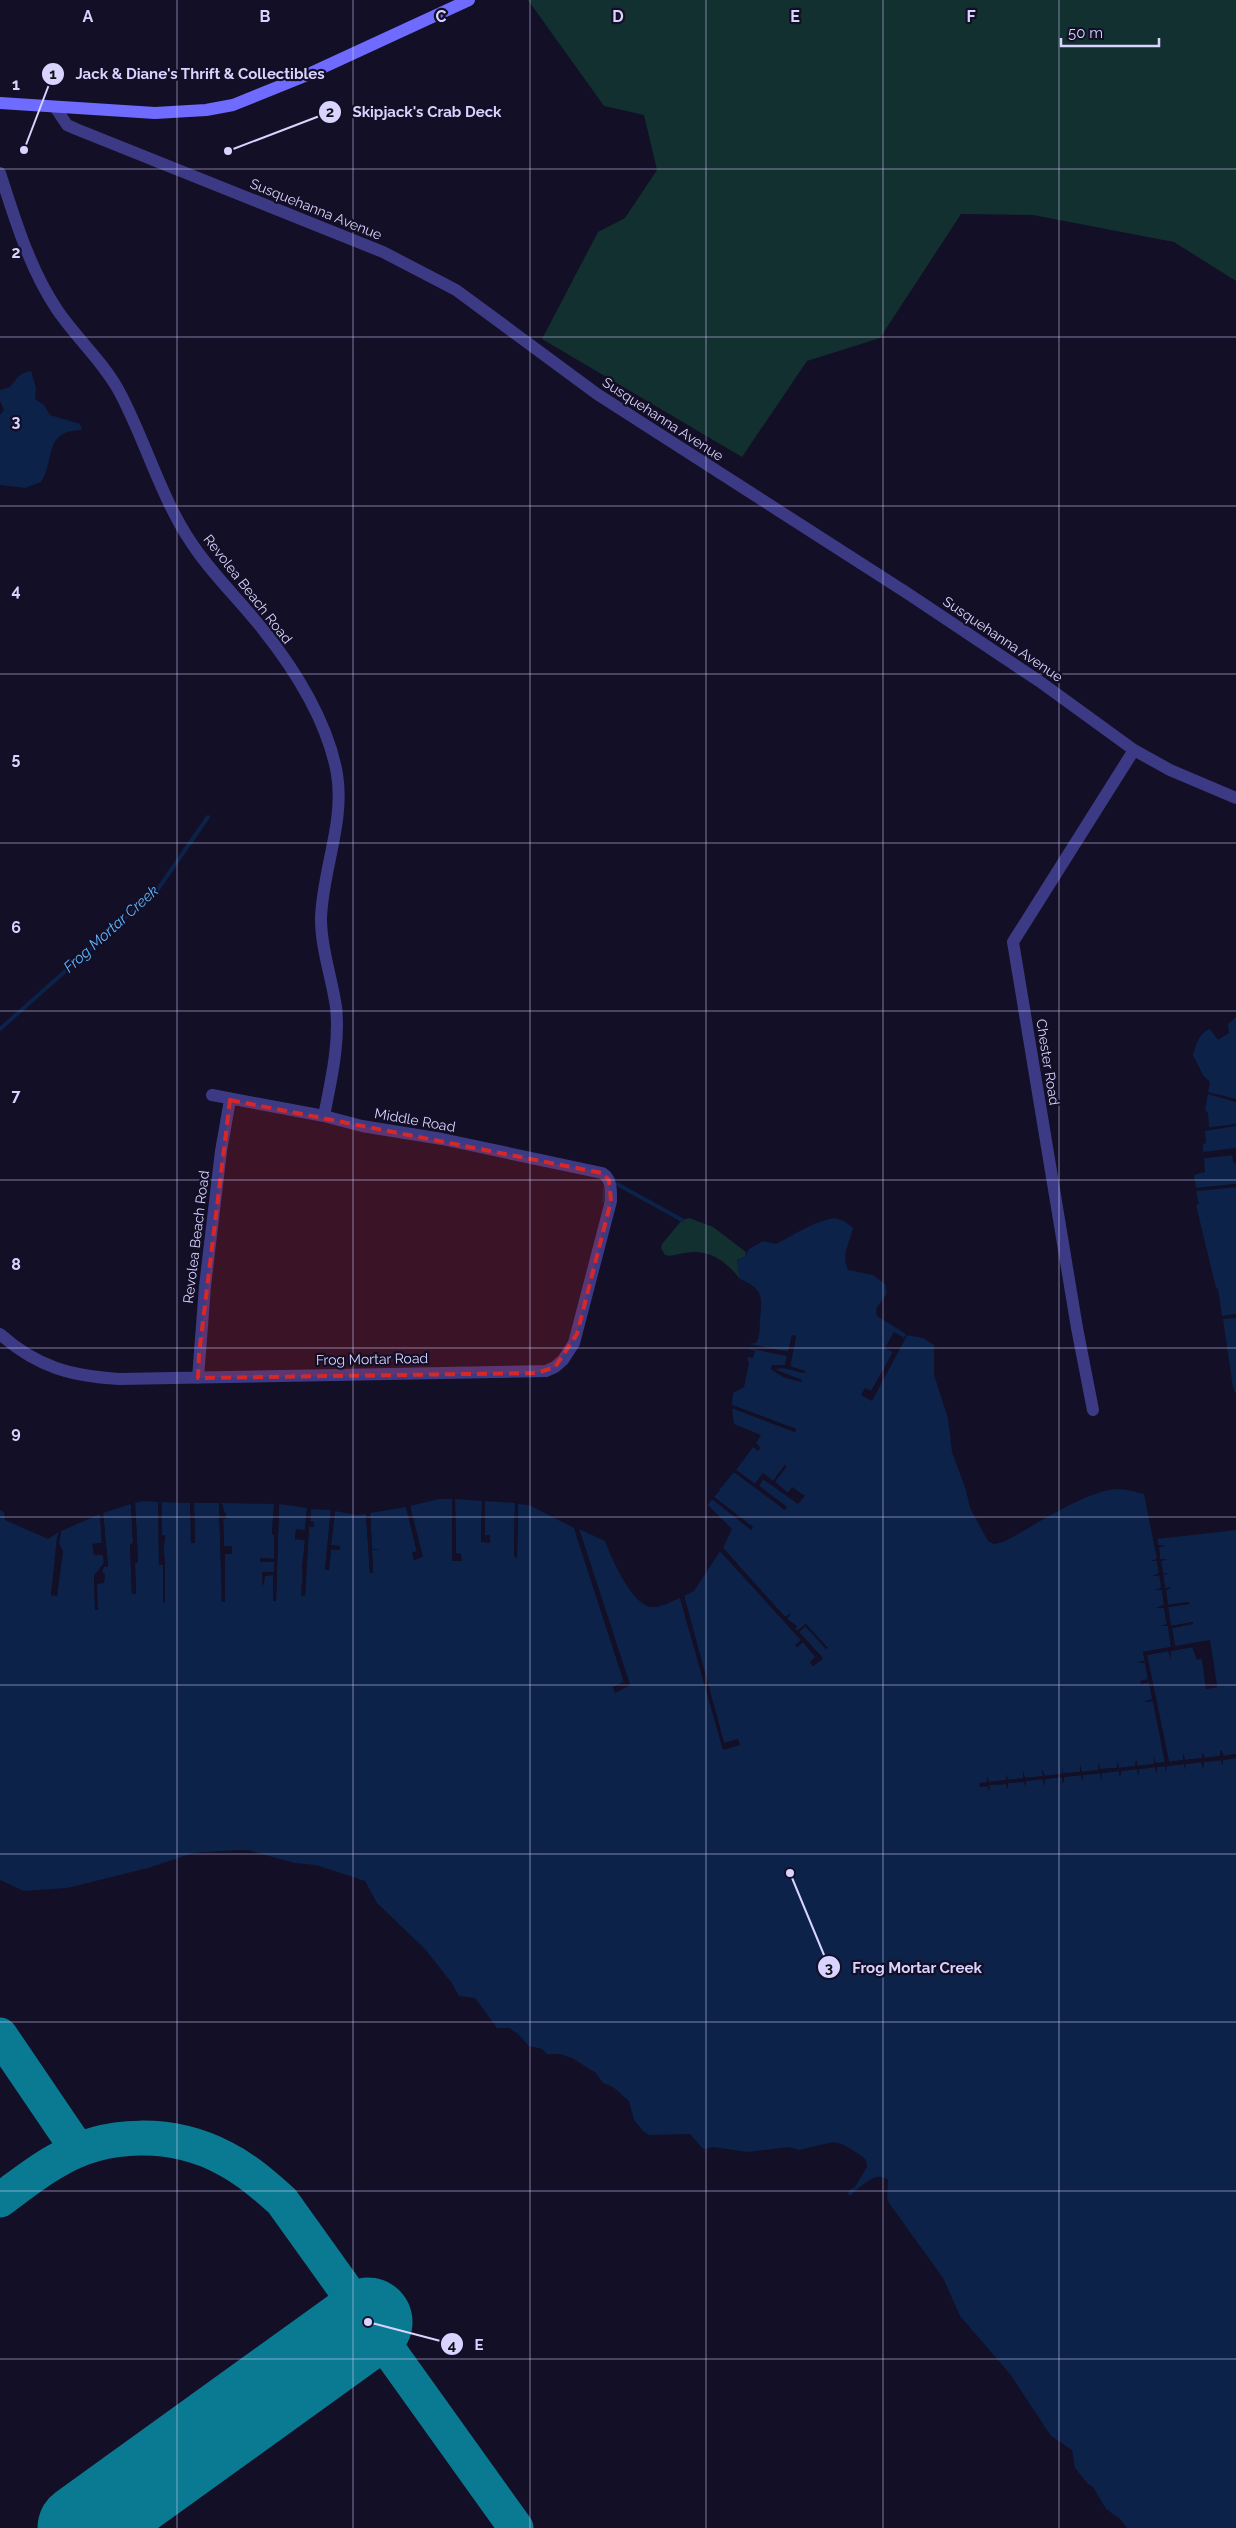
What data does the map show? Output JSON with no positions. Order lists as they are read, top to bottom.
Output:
{
  "streets": {
    "street": [
      "Susquehanna Avenue",
      "Revolea Beach Road",
      "Chester Road",
      "Middle Road",
      "Frog Mortar Road"
    ]
  },
  "crossings": [
    ["Susquehanna Avenue", "Chester Road"],
    ["Revolea Beach Road", "Middle Road"],
    ["Revolea Beach Road", "Frog Mortar Road"],
    ["Middle Road", "Frog Mortar Road"]
  ],
  "water": ["Frog Mortar Creek"],
  "places": [
    "Jack & Diane's Thrift & Collectibles",
    "Skipjack's Crab Deck",
    "Frog Mortar Creek",
    "E"
  ],
  "scale_bar": "50 m",
  "grid": {
    "columns": [
      "A",
      "B",
      "C",
      "D",
      "E",
      "F"
    ],
    "rows": [
      "1",
      "2",
      "3",
      "4",
      "5",
      "6",
      "7",
      "8",
      "9"
    ]
  }
}
